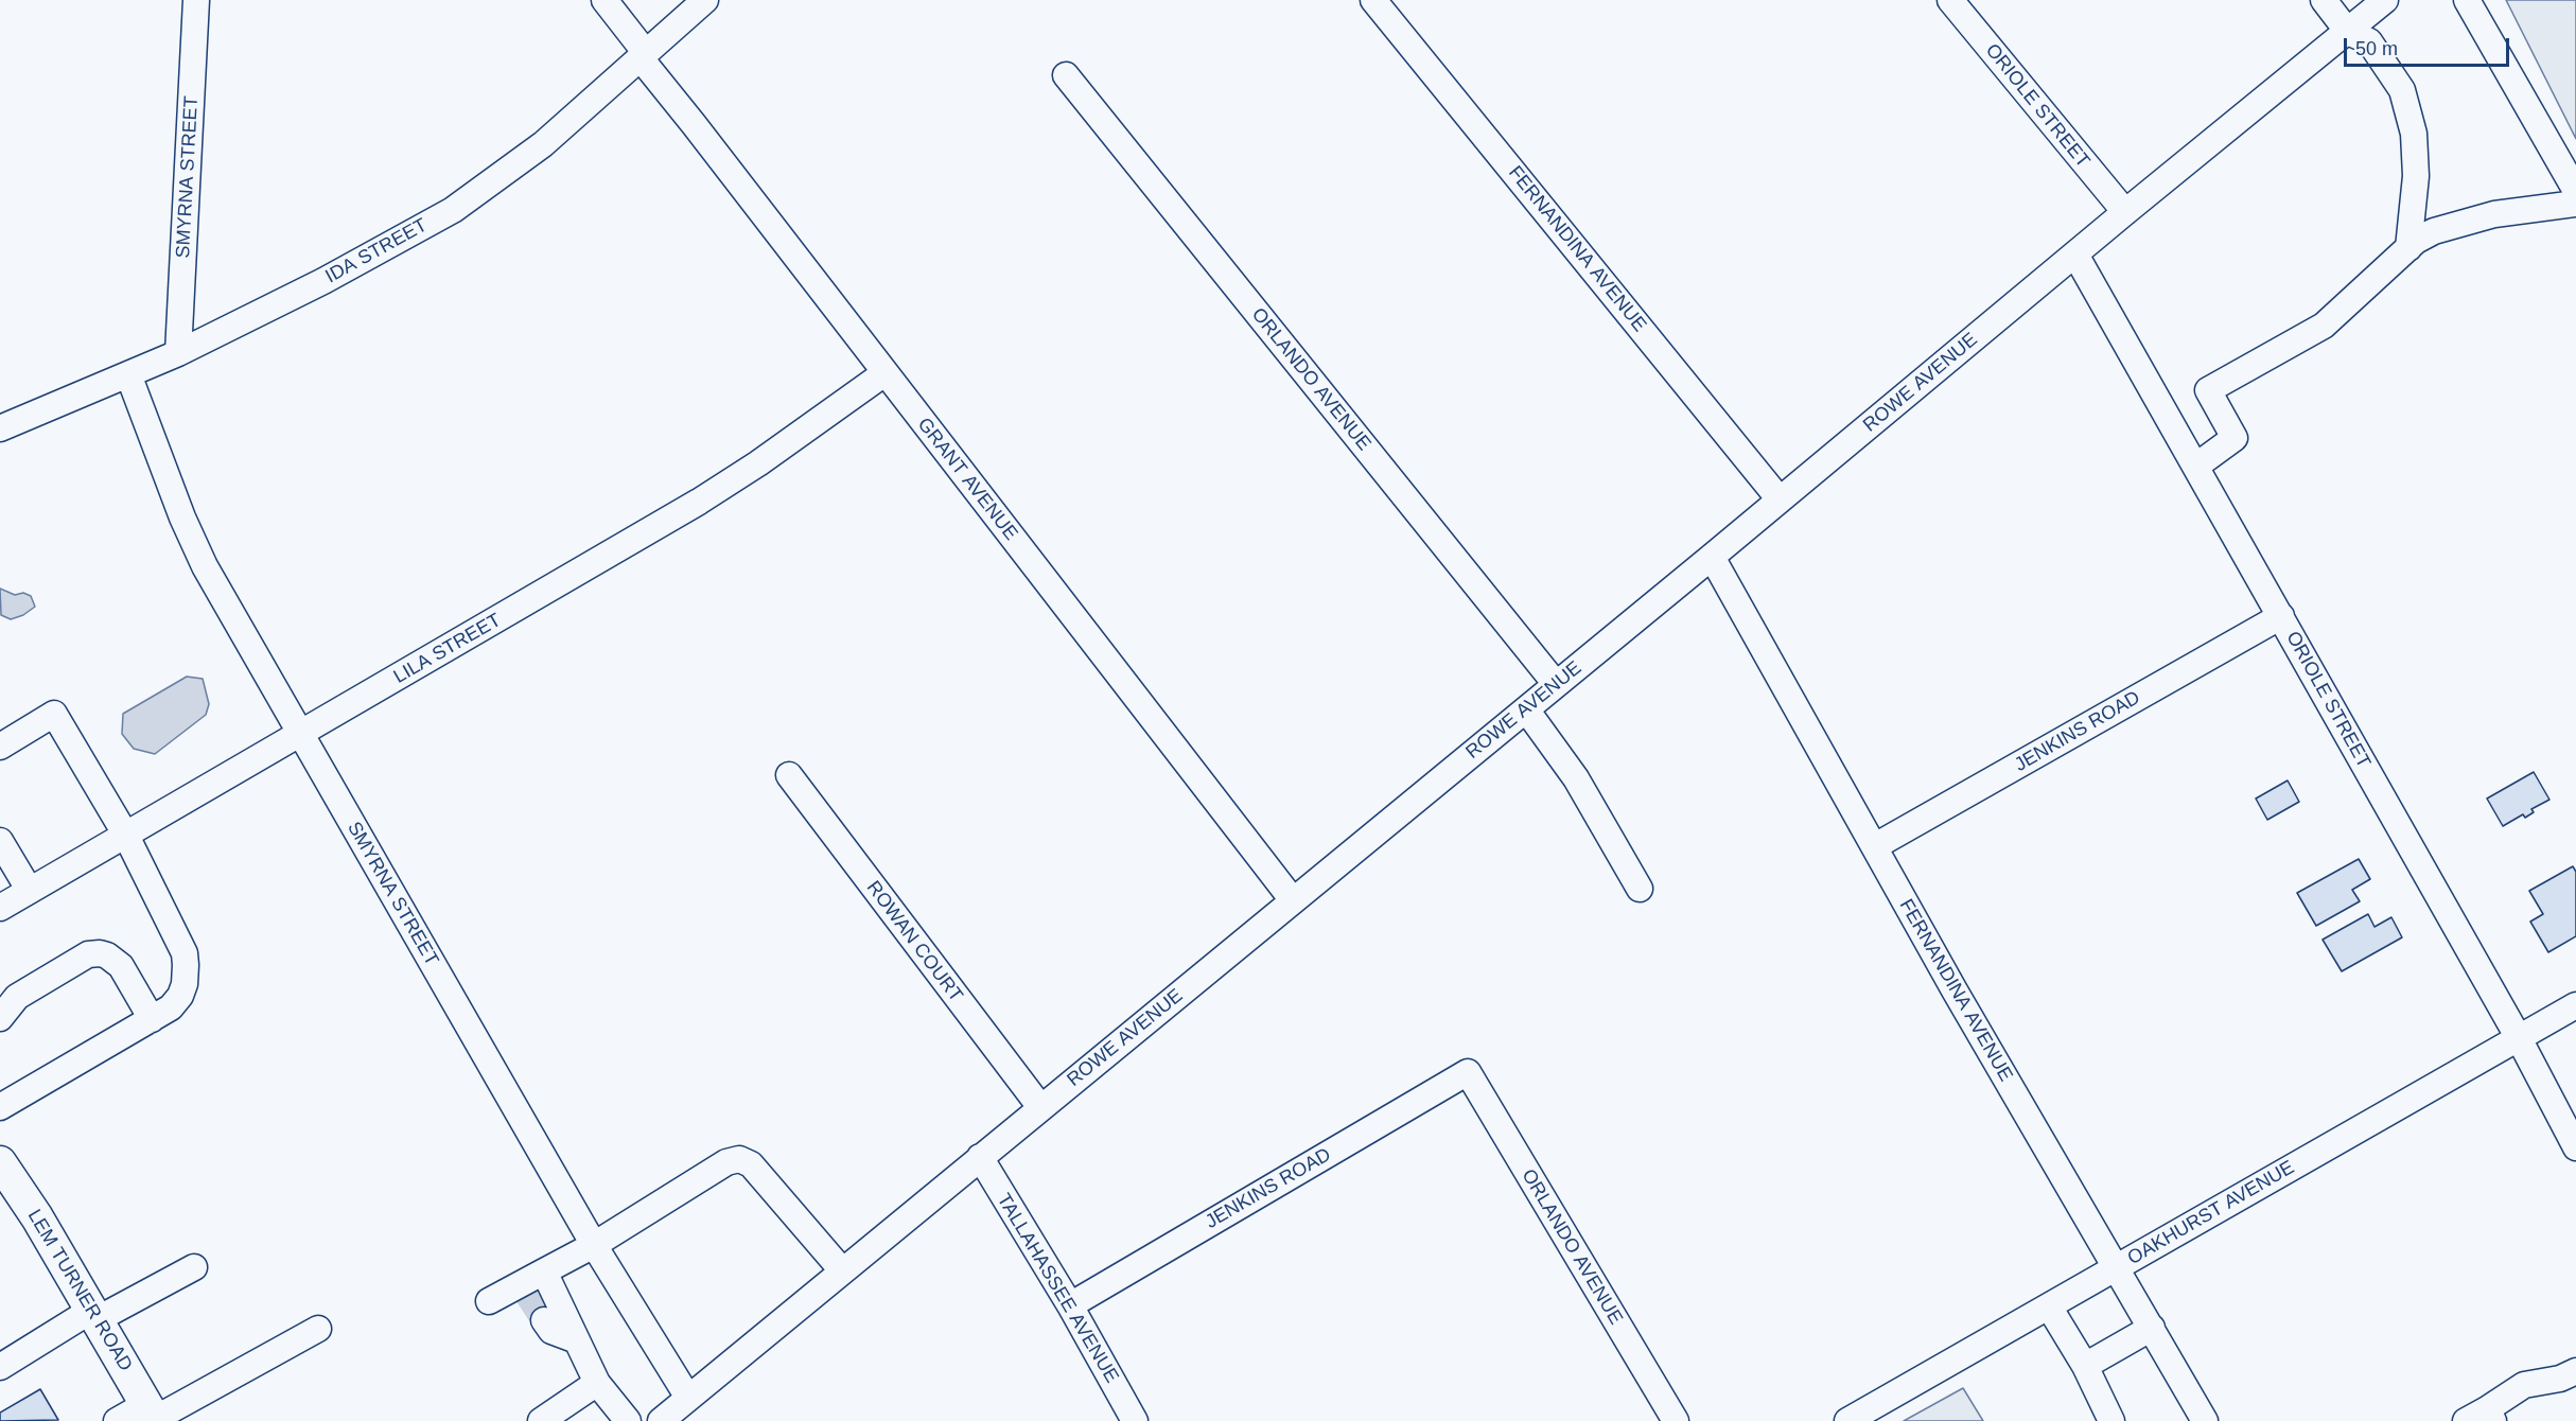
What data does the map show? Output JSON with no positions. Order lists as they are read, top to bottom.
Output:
{
  "streets": {
    "main road": ["LEM TURNER ROAD"],
    "street": [
      "ORIOLE STREET",
      "SMYRNA STREET",
      "FERNANDINA AVENUE",
      "IDA STREET",
      "ORLANDO AVENUE",
      "ROWE AVENUE",
      "GRANT AVENUE",
      "LILA STREET",
      "JENKINS ROAD",
      "ROWAN COURT",
      "OAKHURST AVENUE",
      "TALLAHASSEE AVENUE"
    ]
  },
  "crossings": [
    ["ORIOLE STREET", "ROWE AVENUE"],
    ["ORIOLE STREET", "JENKINS ROAD"],
    ["ORIOLE STREET", "OAKHURST AVENUE"],
    ["SMYRNA STREET", "IDA STREET"],
    ["SMYRNA STREET", "ROWE AVENUE"],
    ["SMYRNA STREET", "LILA STREET"],
    ["FERNANDINA AVENUE", "ROWE AVENUE"],
    ["FERNANDINA AVENUE", "JENKINS ROAD"],
    ["FERNANDINA AVENUE", "OAKHURST AVENUE"],
    ["IDA STREET", "GRANT AVENUE"],
    ["ORLANDO AVENUE", "ROWE AVENUE"],
    ["ORLANDO AVENUE", "JENKINS ROAD"],
    ["ROWE AVENUE", "GRANT AVENUE"],
    ["ROWE AVENUE", "ROWAN COURT"],
    ["ROWE AVENUE", "TALLAHASSEE AVENUE"],
    ["GRANT AVENUE", "LILA STREET"],
    ["JENKINS ROAD", "TALLAHASSEE AVENUE"]
  ],
  "scale_bar": "50 m"
}
